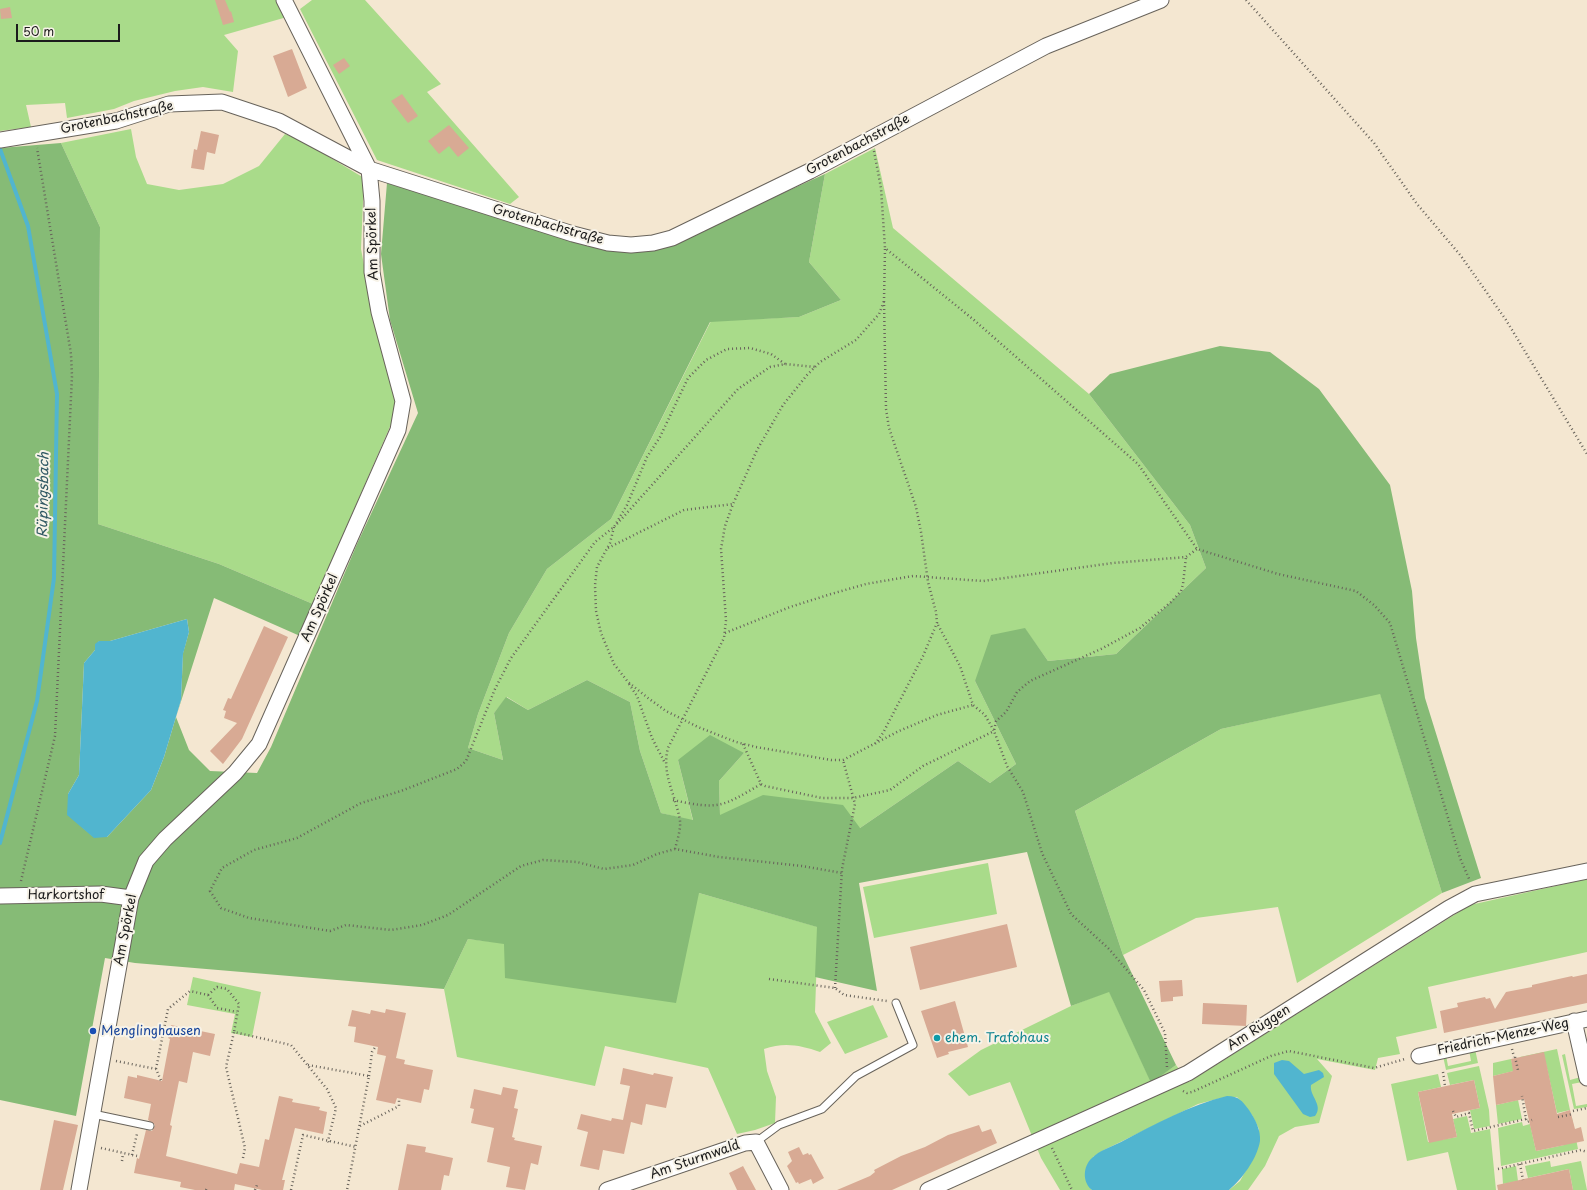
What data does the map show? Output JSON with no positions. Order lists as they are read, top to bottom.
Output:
{
  "streets": {
    "street": [
      "Grotenbachstraße",
      "Am Spörkel",
      "Harkortshof",
      "Am Rüggen",
      "Friedrich-Menze-Weg",
      "Am Sturmwald"
    ]
  },
  "crossings": [
    ["Grotenbachstraße", "Am Spörkel"],
    ["Am Spörkel", "Harkortshof"]
  ],
  "water": ["Rüpingsbach"],
  "places": ["Menglinghausen", "ehem. Trafohaus"],
  "scale_bar": "50 m"
}
